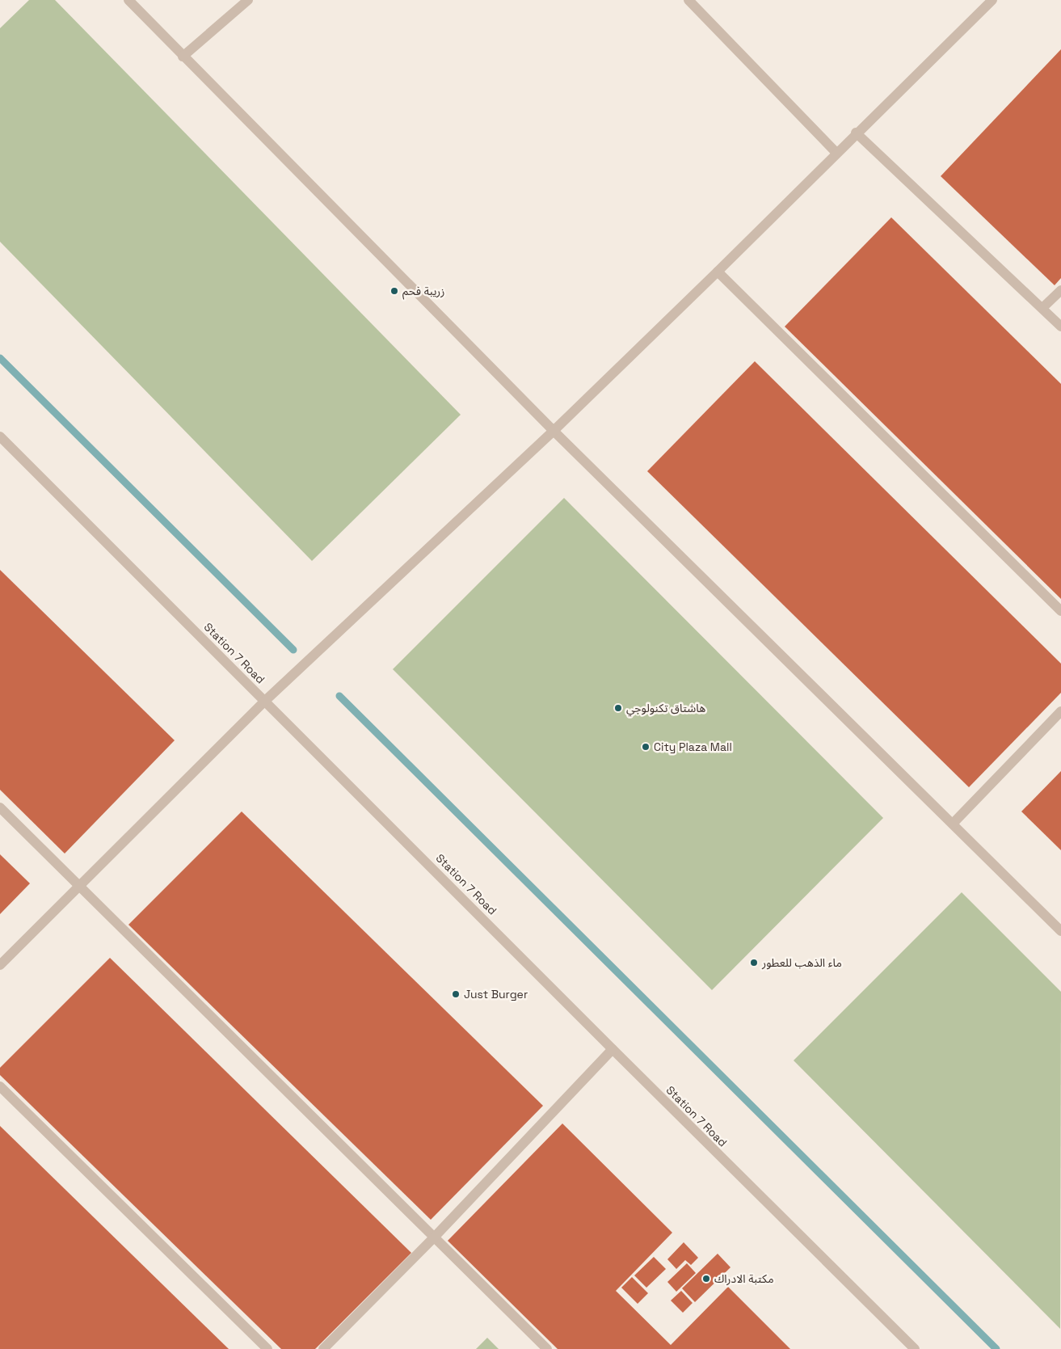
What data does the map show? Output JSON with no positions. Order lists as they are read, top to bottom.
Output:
{
  "streets": {
    "street": ["Station 7 Road"]
  },
  "places": [
    "زريبة فحم",
    "هاشتاق تكنولوجي",
    "City Plaza Mall",
    "ماء الذهب للعطور",
    "Just Burger",
    "مكتبة الادراك"
  ]
}
